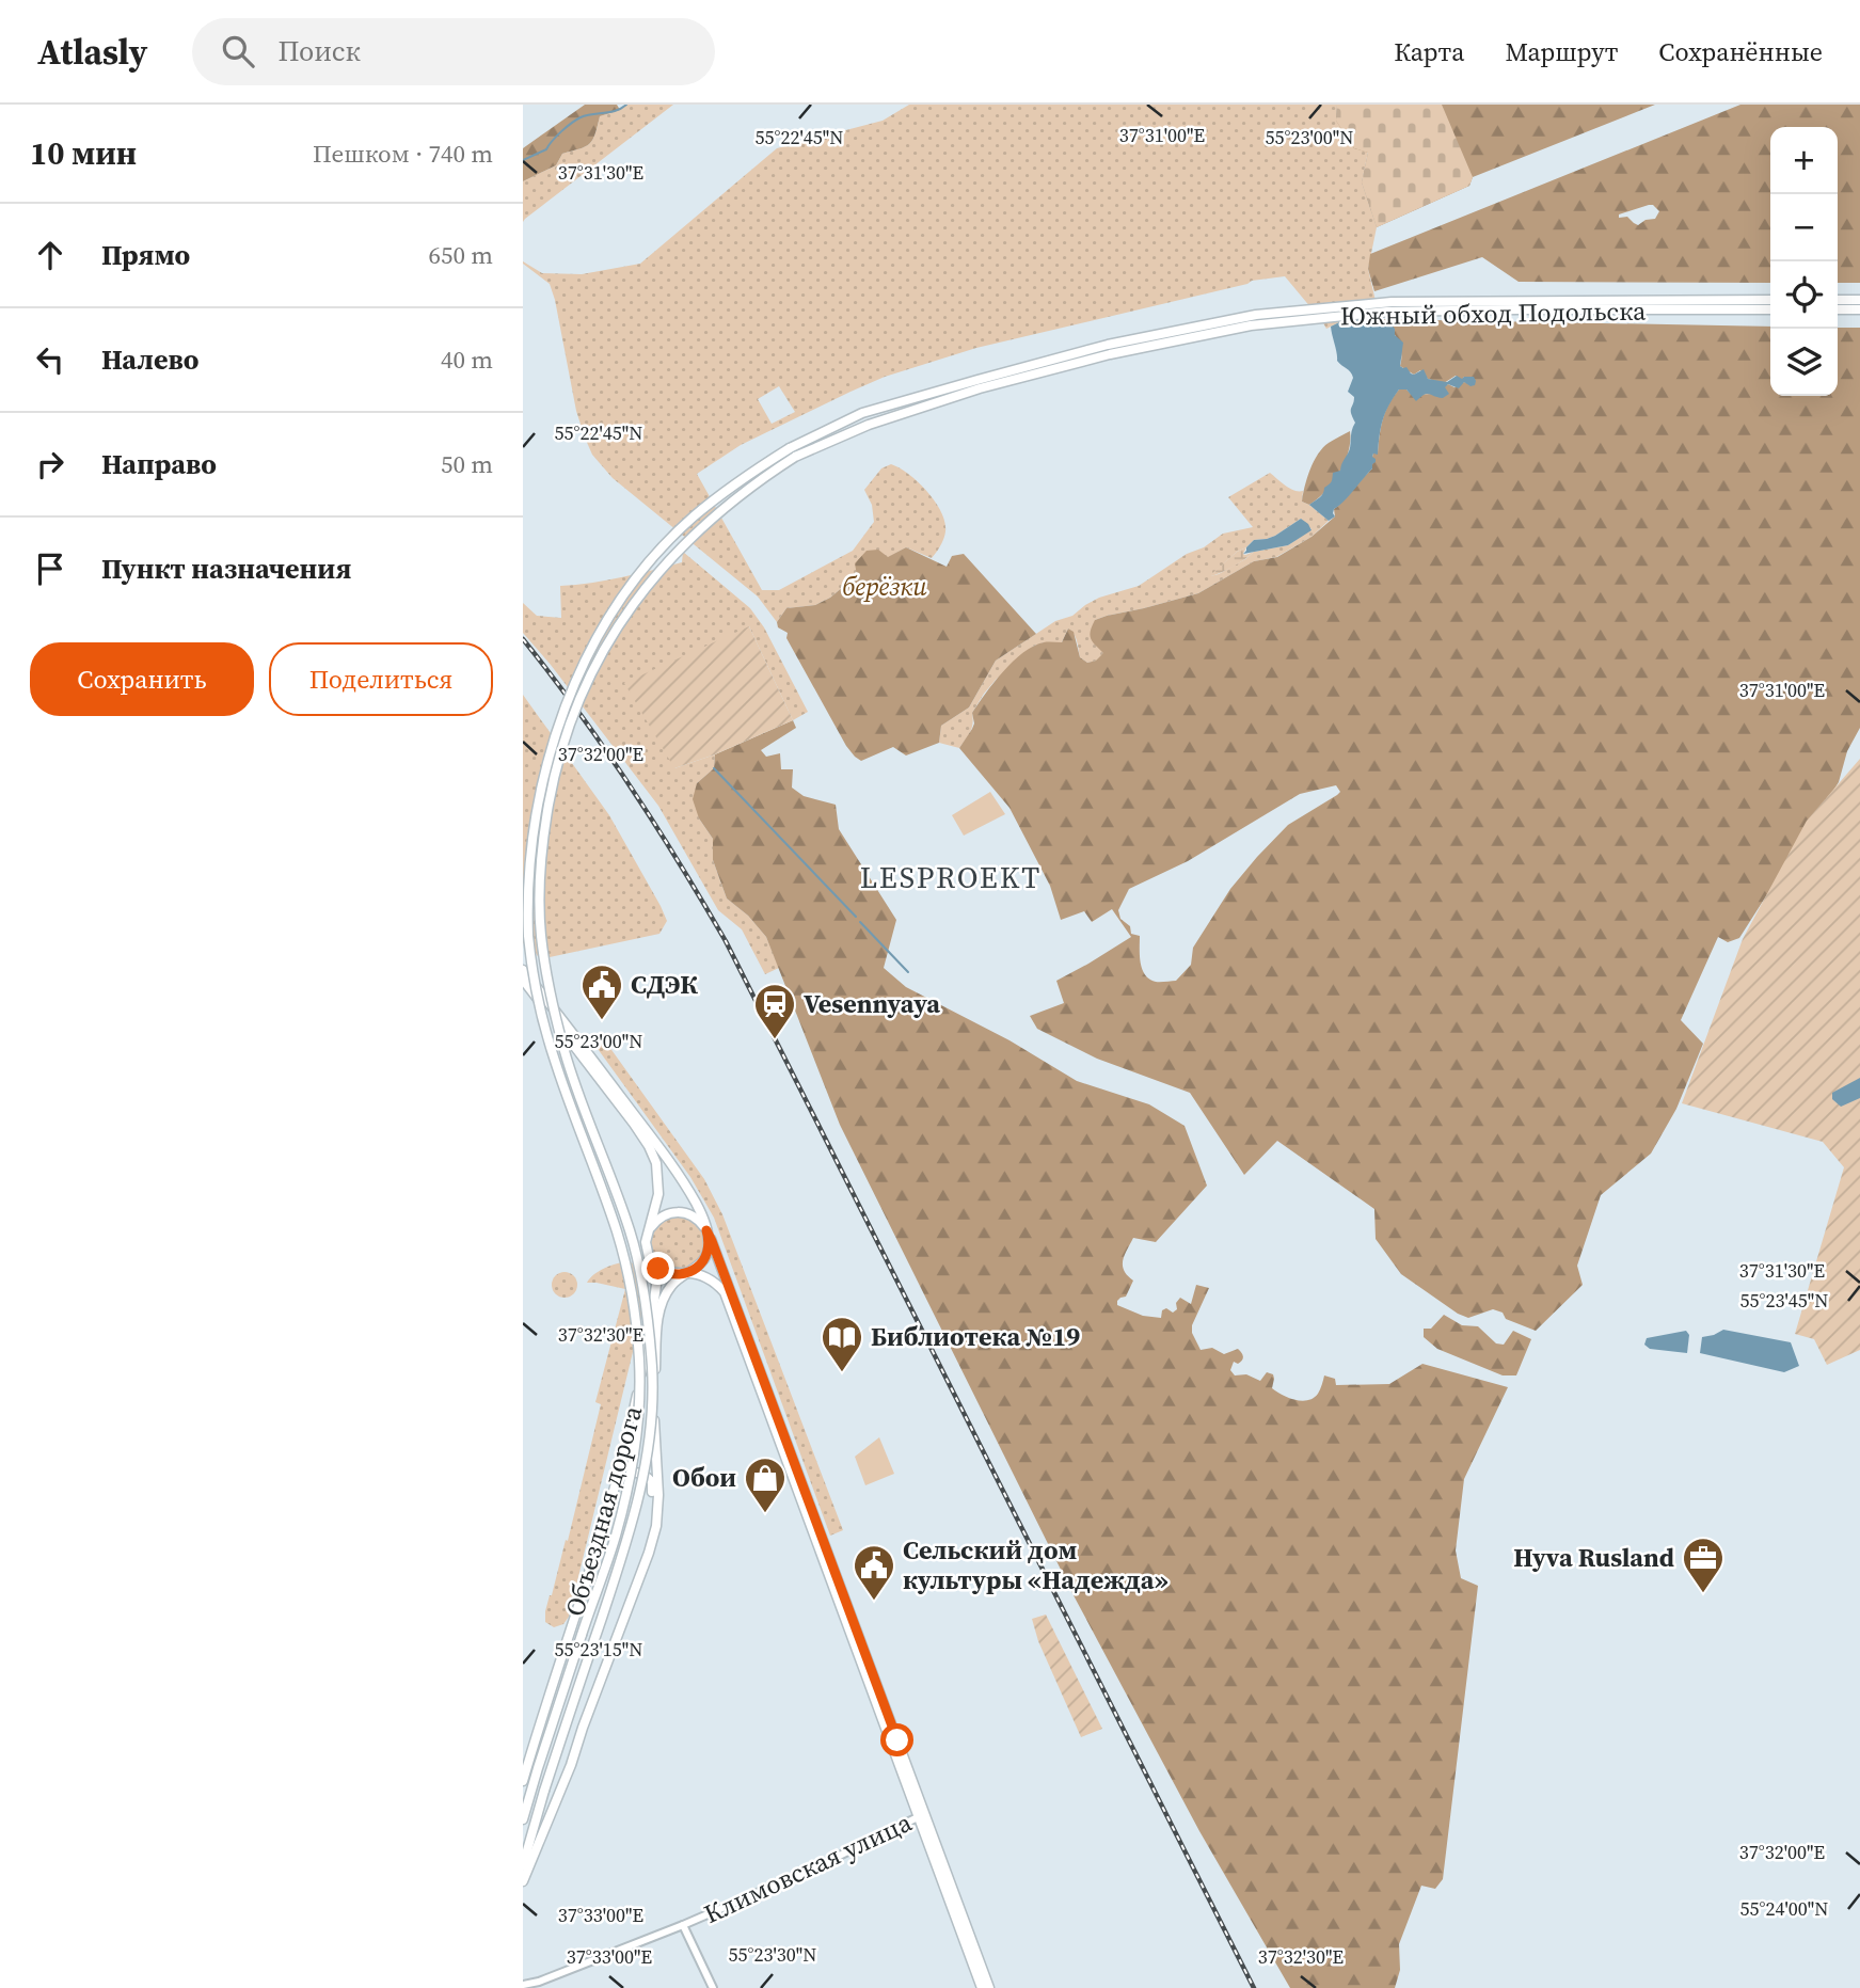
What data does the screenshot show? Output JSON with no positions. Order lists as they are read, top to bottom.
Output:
{
  "streets": {
    "main road": ["Южный обход Подольска", "Объездная дорога"],
    "street": ["Климовская улица"]
  },
  "districts": ["LESPROEKT"],
  "parks": ["берёзки"],
  "places": {
    "public building": ["СДЭК", "Сельский дом культуры «Надежда»"],
    "station": ["Vesennyaya"],
    "library": ["Библиотека №19"],
    "shop": ["Обои"],
    "office": ["Hyva Rusland"]
  },
  "page": {
    "header": "Atlasly",
    "search": "Поиск",
    "nav": ["Карта", "Маршрут", "Сохранённые"],
    "heading": ["10 мин", "Пешком · 740 m"],
    "map_buttons": ["+", "−"],
    "list": [
      ["Прямо", "650 m"],
      ["Налево", "40 m"],
      ["Направо", "50 m"],
      "Пункт назначения"
    ],
    "buttons": ["Сохранить", "Поделиться"]
  },
  "coordinates": [
    "37°31'00\"E",
    "55°22'45\"N",
    "55°23'00\"N",
    "37°31'30\"E",
    "37°32'00\"E",
    "55°23'45\"N",
    "37°32'30\"E",
    "55°23'15\"N",
    "55°24'00\"N",
    "37°33'00\"E",
    "55°23'30\"N"
  ]
}
